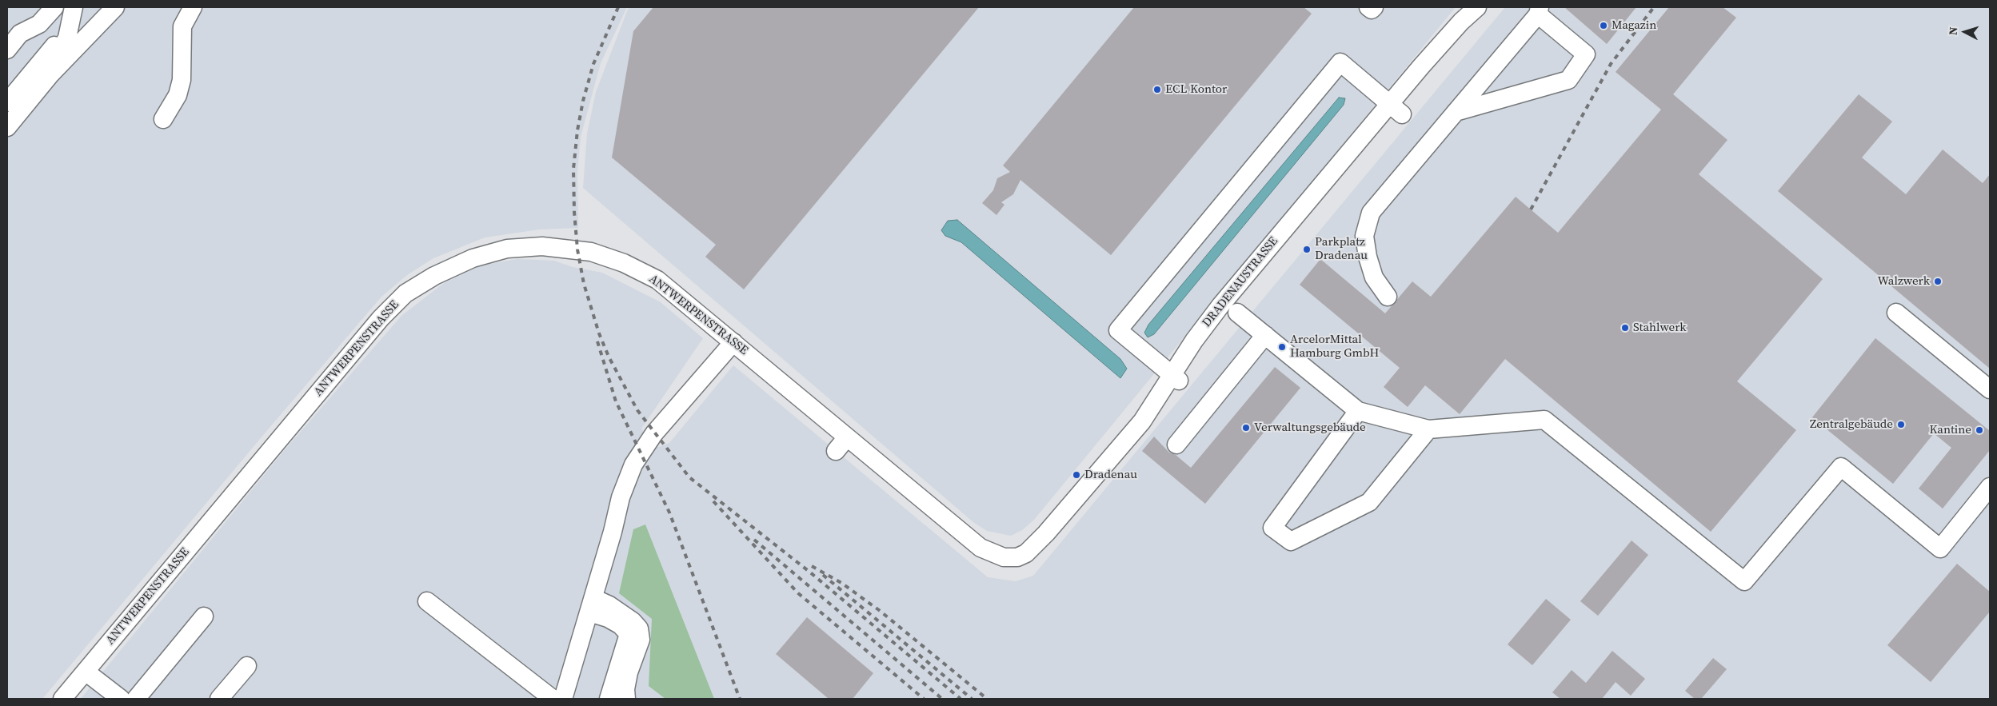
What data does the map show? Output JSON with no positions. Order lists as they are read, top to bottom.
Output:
{
  "streets": {
    "street": ["DRADENAUSTRASSE", "ANTWERPENSTRASSE"]
  },
  "crossings": [
    ["DRADENAUSTRASSE", "ANTWERPENSTRASSE"]
  ],
  "places": [
    "Magazin",
    "ECL Kontor",
    "Parkplatz Dradenau",
    "Walzwerk",
    "Stahlwerk",
    "ArcelorMittal Hamburg GmbH",
    "Zentralgebäude",
    "Verwaltungsgebäude",
    "Kantine",
    "Dradenau"
  ],
  "north": "left"
}
